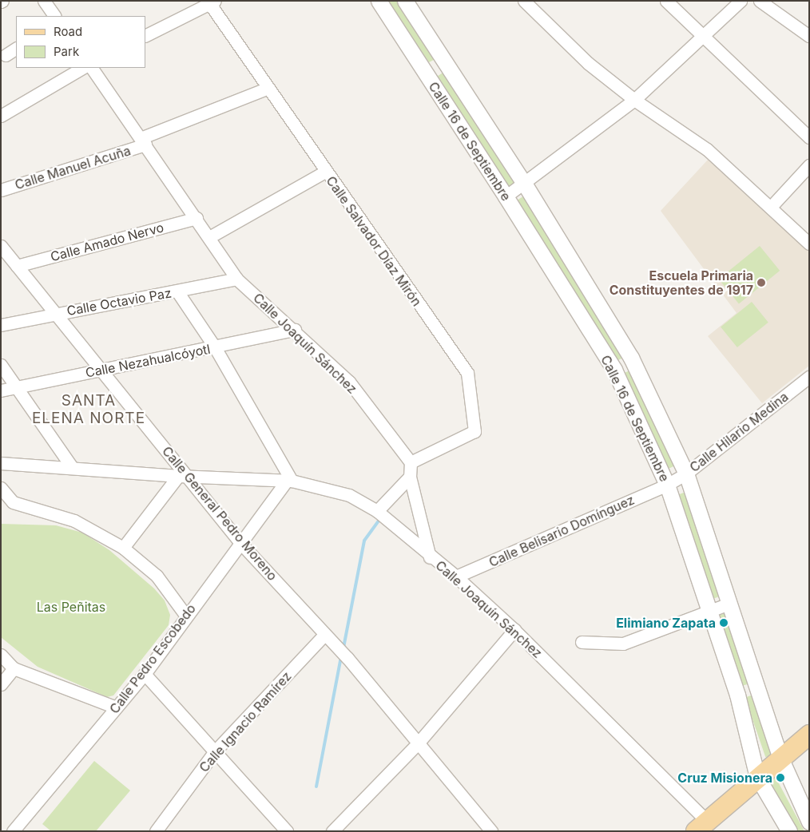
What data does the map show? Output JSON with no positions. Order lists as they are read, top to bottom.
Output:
{
  "streets": {
    "street": [
      "Calle 16 de Septiembre",
      "Calle Manuel Acuña",
      "Calle Salvador Díaz Mirón",
      "Calle Amado Nervo",
      "Calle Octavio Paz",
      "Calle Joaquín Sánchez",
      "Calle Nezahualcóyotl",
      "Calle Hilario Medina",
      "Calle General Pedro Moreno",
      "Calle Belisario Domínguez",
      "Calle Pedro Escobedo",
      "Calle Ignacio Ramírez"
    ]
  },
  "crossings": [
    ["Calle 16 de Septiembre", "Calle Hilario Medina"],
    ["Calle 16 de Septiembre", "Calle Belisario Domínguez"],
    ["Calle Manuel Acuña", "Calle Salvador Díaz Mirón"],
    ["Calle Manuel Acuña", "Calle Joaquín Sánchez"],
    ["Calle Salvador Díaz Mirón", "Calle Joaquín Sánchez"],
    ["Calle Amado Nervo", "Calle Joaquín Sánchez"],
    ["Calle Amado Nervo", "Calle General Pedro Moreno"],
    ["Calle Octavio Paz", "Calle Joaquín Sánchez"],
    ["Calle Octavio Paz", "Calle General Pedro Moreno"],
    ["Calle Joaquín Sánchez", "Calle Nezahualcóyotl"],
    ["Calle Joaquín Sánchez", "Calle Belisario Domínguez"],
    ["Calle Nezahualcóyotl", "Calle General Pedro Moreno"],
    ["Calle Hilario Medina", "Calle Belisario Domínguez"],
    ["Calle General Pedro Moreno", "Calle Pedro Escobedo"],
    ["Calle General Pedro Moreno", "Calle Ignacio Ramírez"]
  ],
  "districts": ["SANTA ELENA NORTE"],
  "parks": ["Las Peñitas"],
  "places": ["Escuela Primaria Constituyentes de 1917", "Elimiano Zapata", "Cruz Misionera"],
  "legend": ["Road", "Park"]
}
